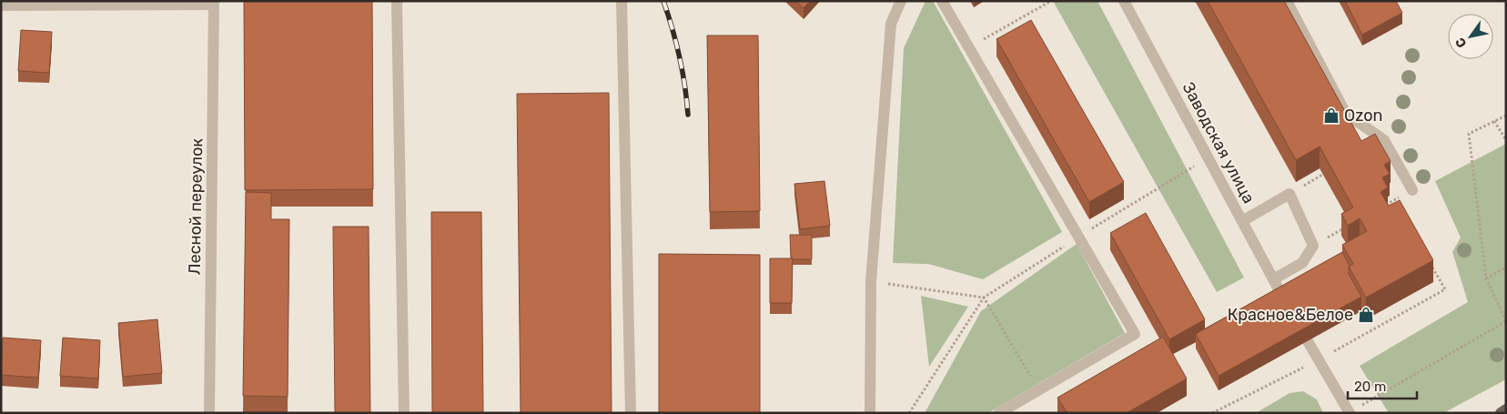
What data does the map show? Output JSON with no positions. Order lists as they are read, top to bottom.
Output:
{
  "streets": {
    "street": ["Заводская улица", "Лесной переулок"]
  },
  "places": {
    "shop": ["Ozon", "Красное&Белое"]
  },
  "scale_bar": "20 m",
  "north": "bottom left"
}
